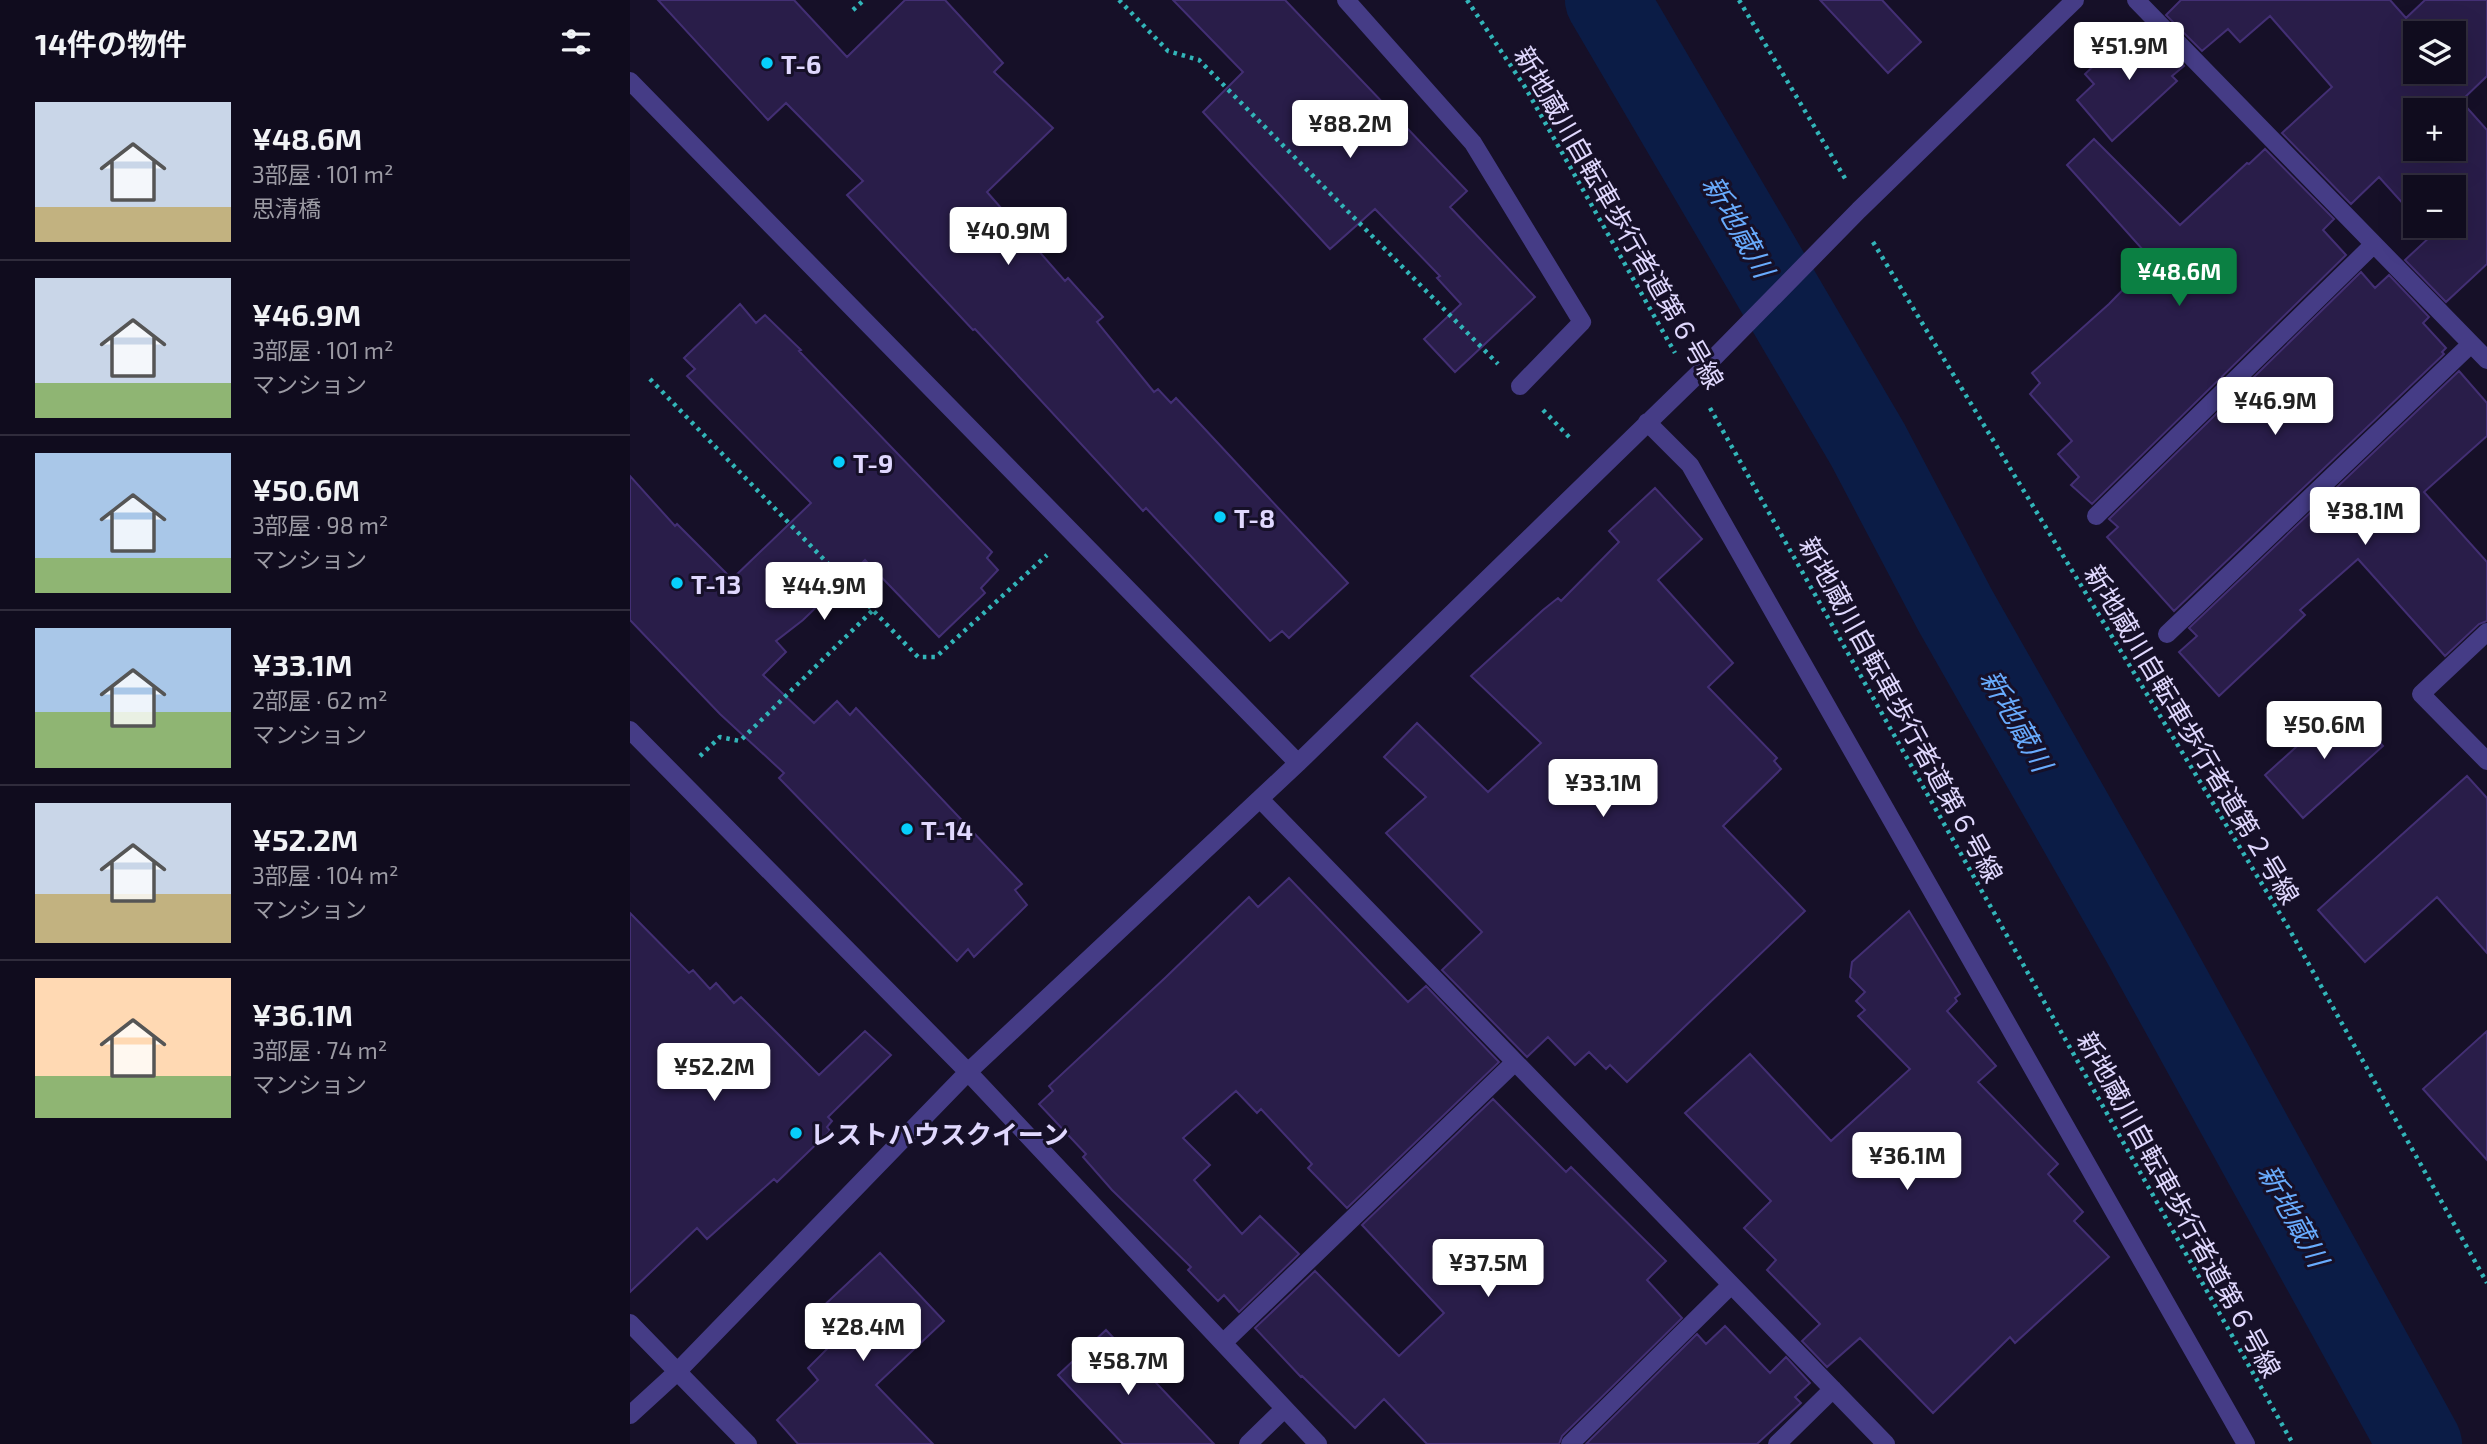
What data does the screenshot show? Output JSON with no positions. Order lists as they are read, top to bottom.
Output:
{
  "streets": {
    "path": ["新地蔵川自転車歩行者道第６号線", "新地蔵川自転車歩行者道第２号線"]
  },
  "water": ["新地蔵川"],
  "places": [
    "T-6",
    "T-9",
    "T-8",
    "T-13",
    "T-14",
    "レストハウスクイーン"
  ],
  "page": {
    "heading": "14件の物件",
    "map_buttons": ["+", "−"],
    "price": [
      "¥51.9M",
      "¥88.2M",
      "¥40.9M",
      "¥48.6M",
      "¥46.9M",
      "¥38.1M",
      "¥44.9M",
      "¥50.6M",
      "¥33.1M",
      "¥52.2M",
      "¥36.1M",
      "¥37.5M",
      "¥28.4M",
      "¥58.7M"
    ],
    "list": [
      {
        "name": "¥48.6M",
        "note": "3部屋 · 101 m² · 思清橋"
      },
      {
        "name": "¥46.9M",
        "note": "3部屋 · 101 m² · マンション"
      },
      {
        "name": "¥50.6M",
        "note": "3部屋 · 98 m² · マンション"
      },
      {
        "name": "¥33.1M",
        "note": "2部屋 · 62 m² · マンション"
      },
      {
        "name": "¥52.2M",
        "note": "3部屋 · 104 m² · マンション"
      },
      {
        "name": "¥36.1M",
        "note": "3部屋 · 74 m² · マンション"
      }
    ]
  }
}
